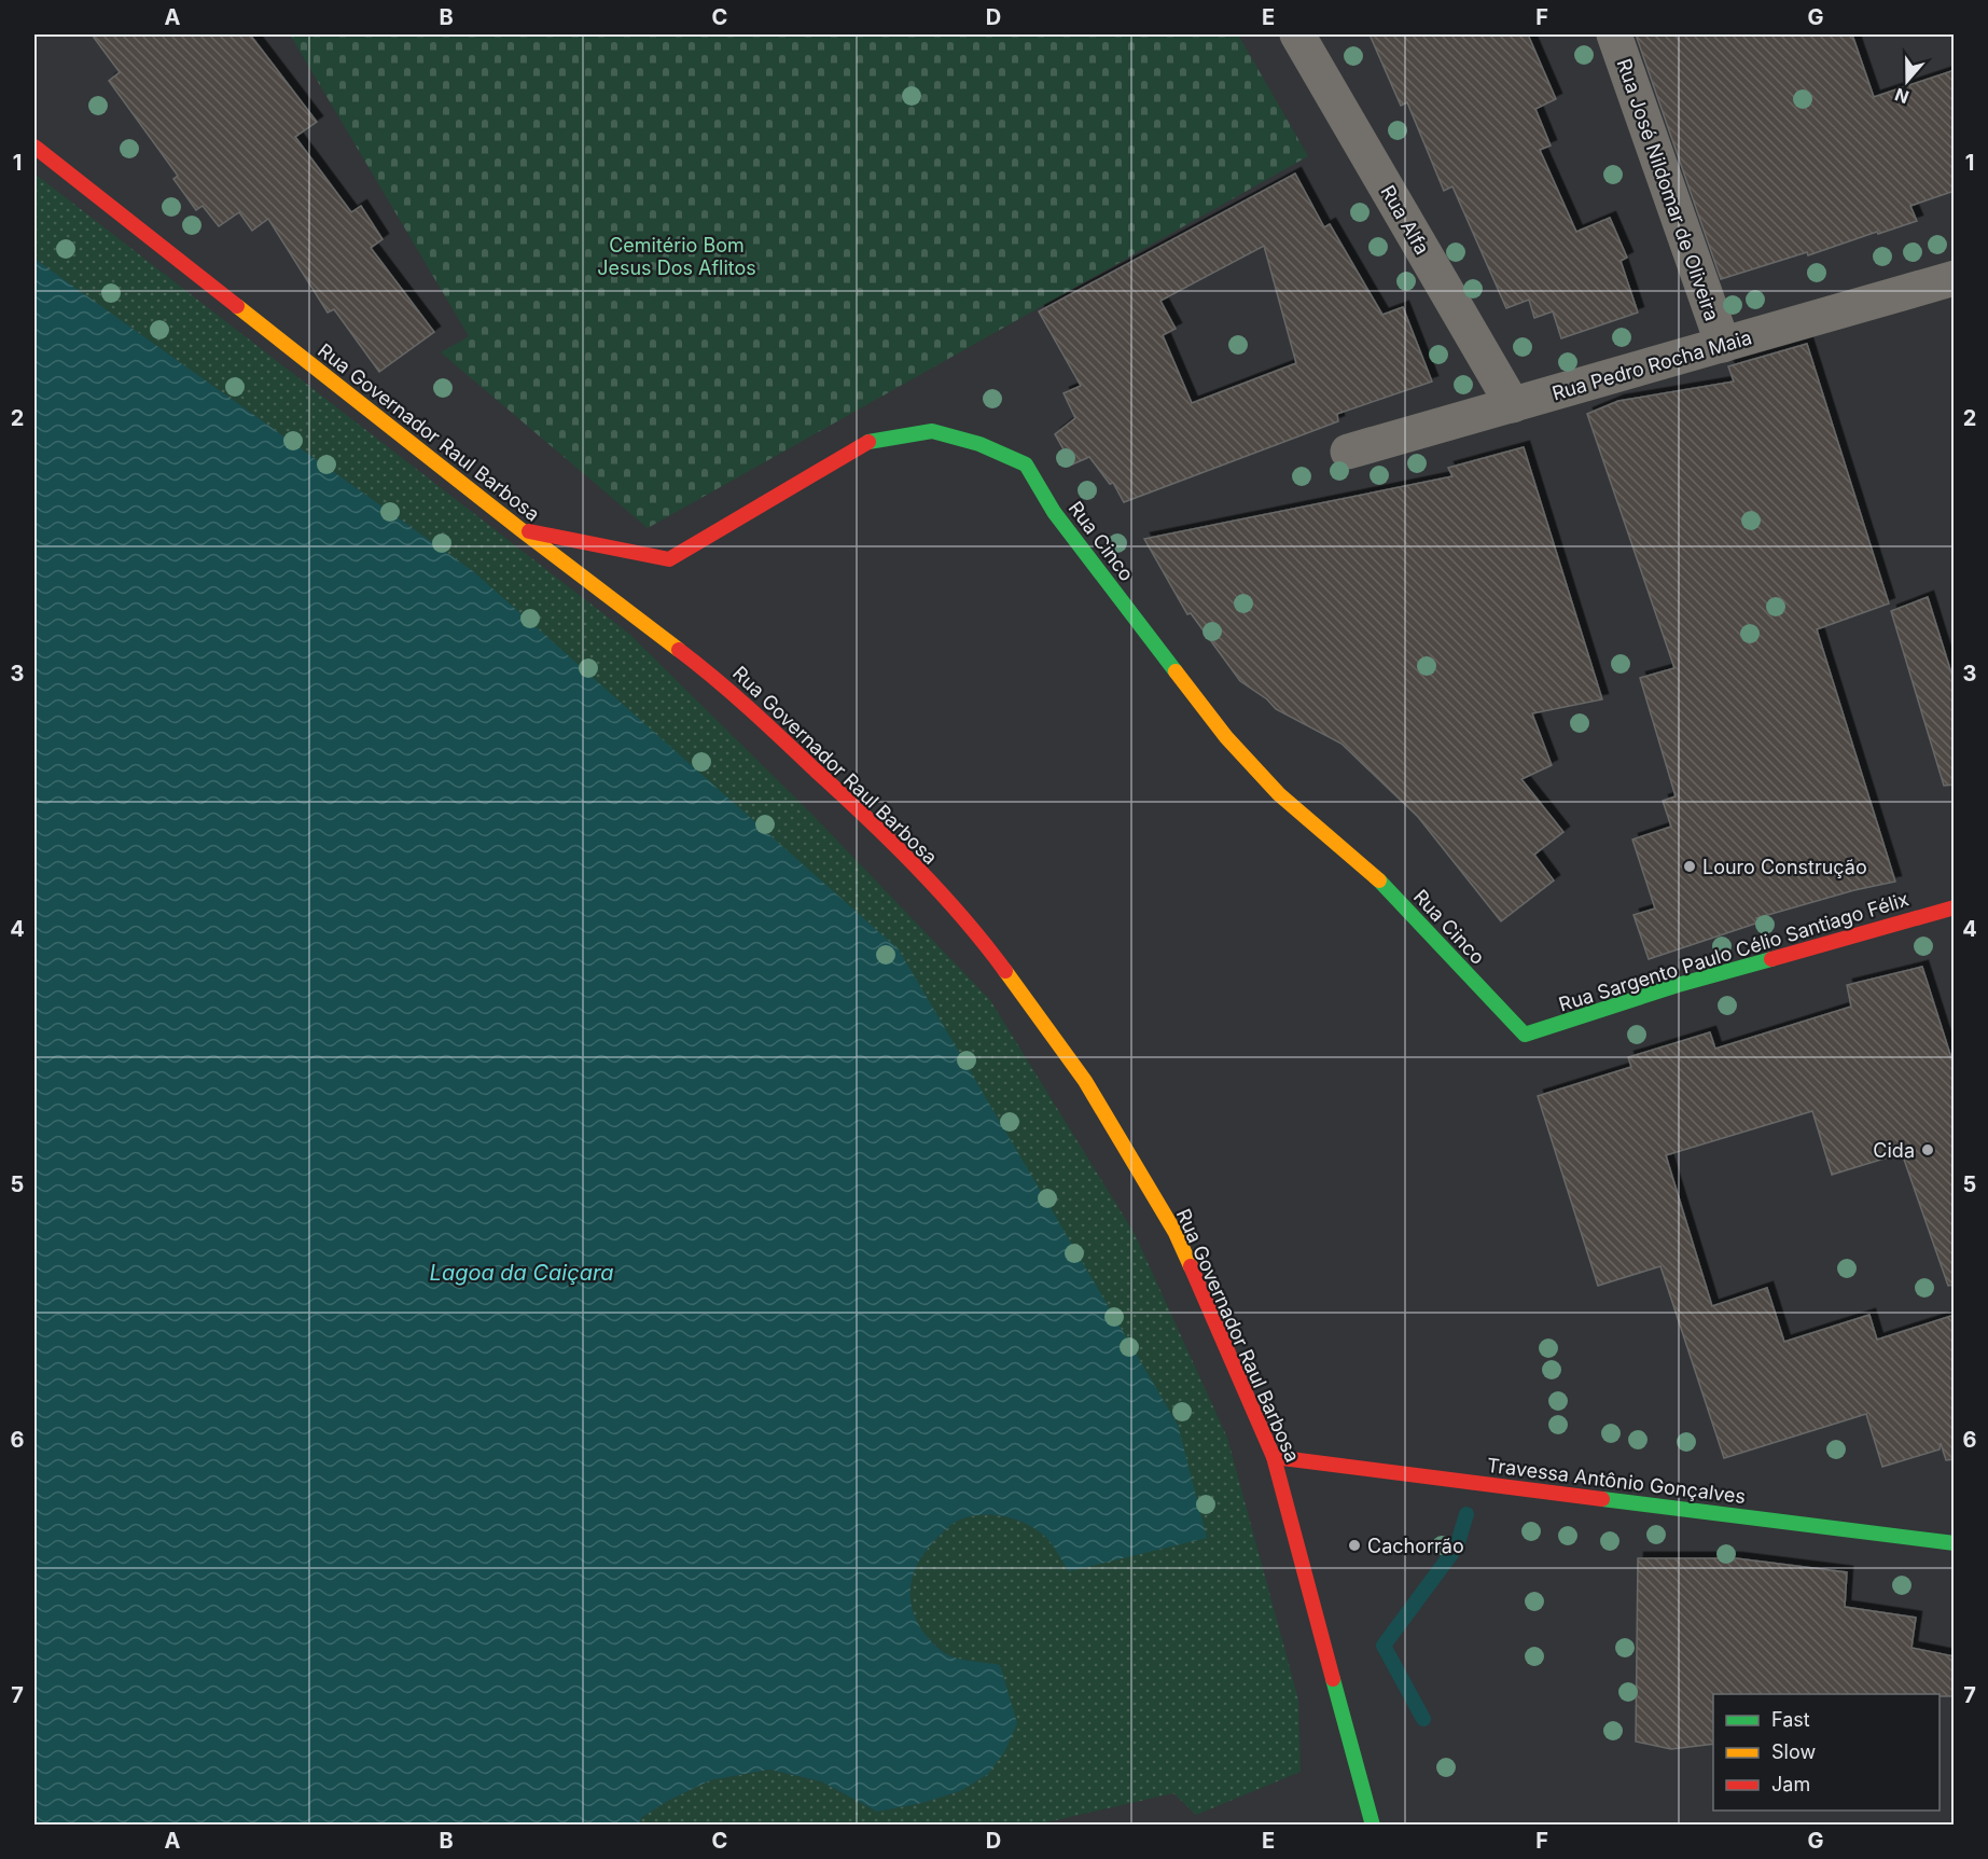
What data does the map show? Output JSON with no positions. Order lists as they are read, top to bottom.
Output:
{
  "streets": {
    "street": [
      "Rua José Nildomar de Oliveira",
      "Rua Alfa",
      "Rua Pedro Rocha Maia",
      "Rua Governador Raul Barbosa",
      "Rua Cinco",
      "Rua Sargento Paulo Célio Santiago Félix",
      "Travessa Antônio Gonçalves"
    ]
  },
  "crossings": [
    ["Rua José Nildomar de Oliveira", "Rua Pedro Rocha Maia"],
    ["Rua Alfa", "Rua Pedro Rocha Maia"],
    ["Rua Governador Raul Barbosa", "Rua Cinco"],
    ["Rua Governador Raul Barbosa", "Travessa Antônio Gonçalves"],
    ["Rua Cinco", "Rua Sargento Paulo Célio Santiago Félix"]
  ],
  "water": ["Lagoa da Caiçara"],
  "parks": ["Cemitério Bom Jesus Dos Aflitos"],
  "places": ["Louro Construção", "Cida", "Cachorrão"],
  "legend": ["Fast", "Slow", "Jam"],
  "north": "bottom",
  "grid": {
    "columns": [
      "A",
      "B",
      "C",
      "D",
      "E",
      "F",
      "G"
    ],
    "rows": [
      "1",
      "2",
      "3",
      "4",
      "5",
      "6",
      "7"
    ]
  }
}
